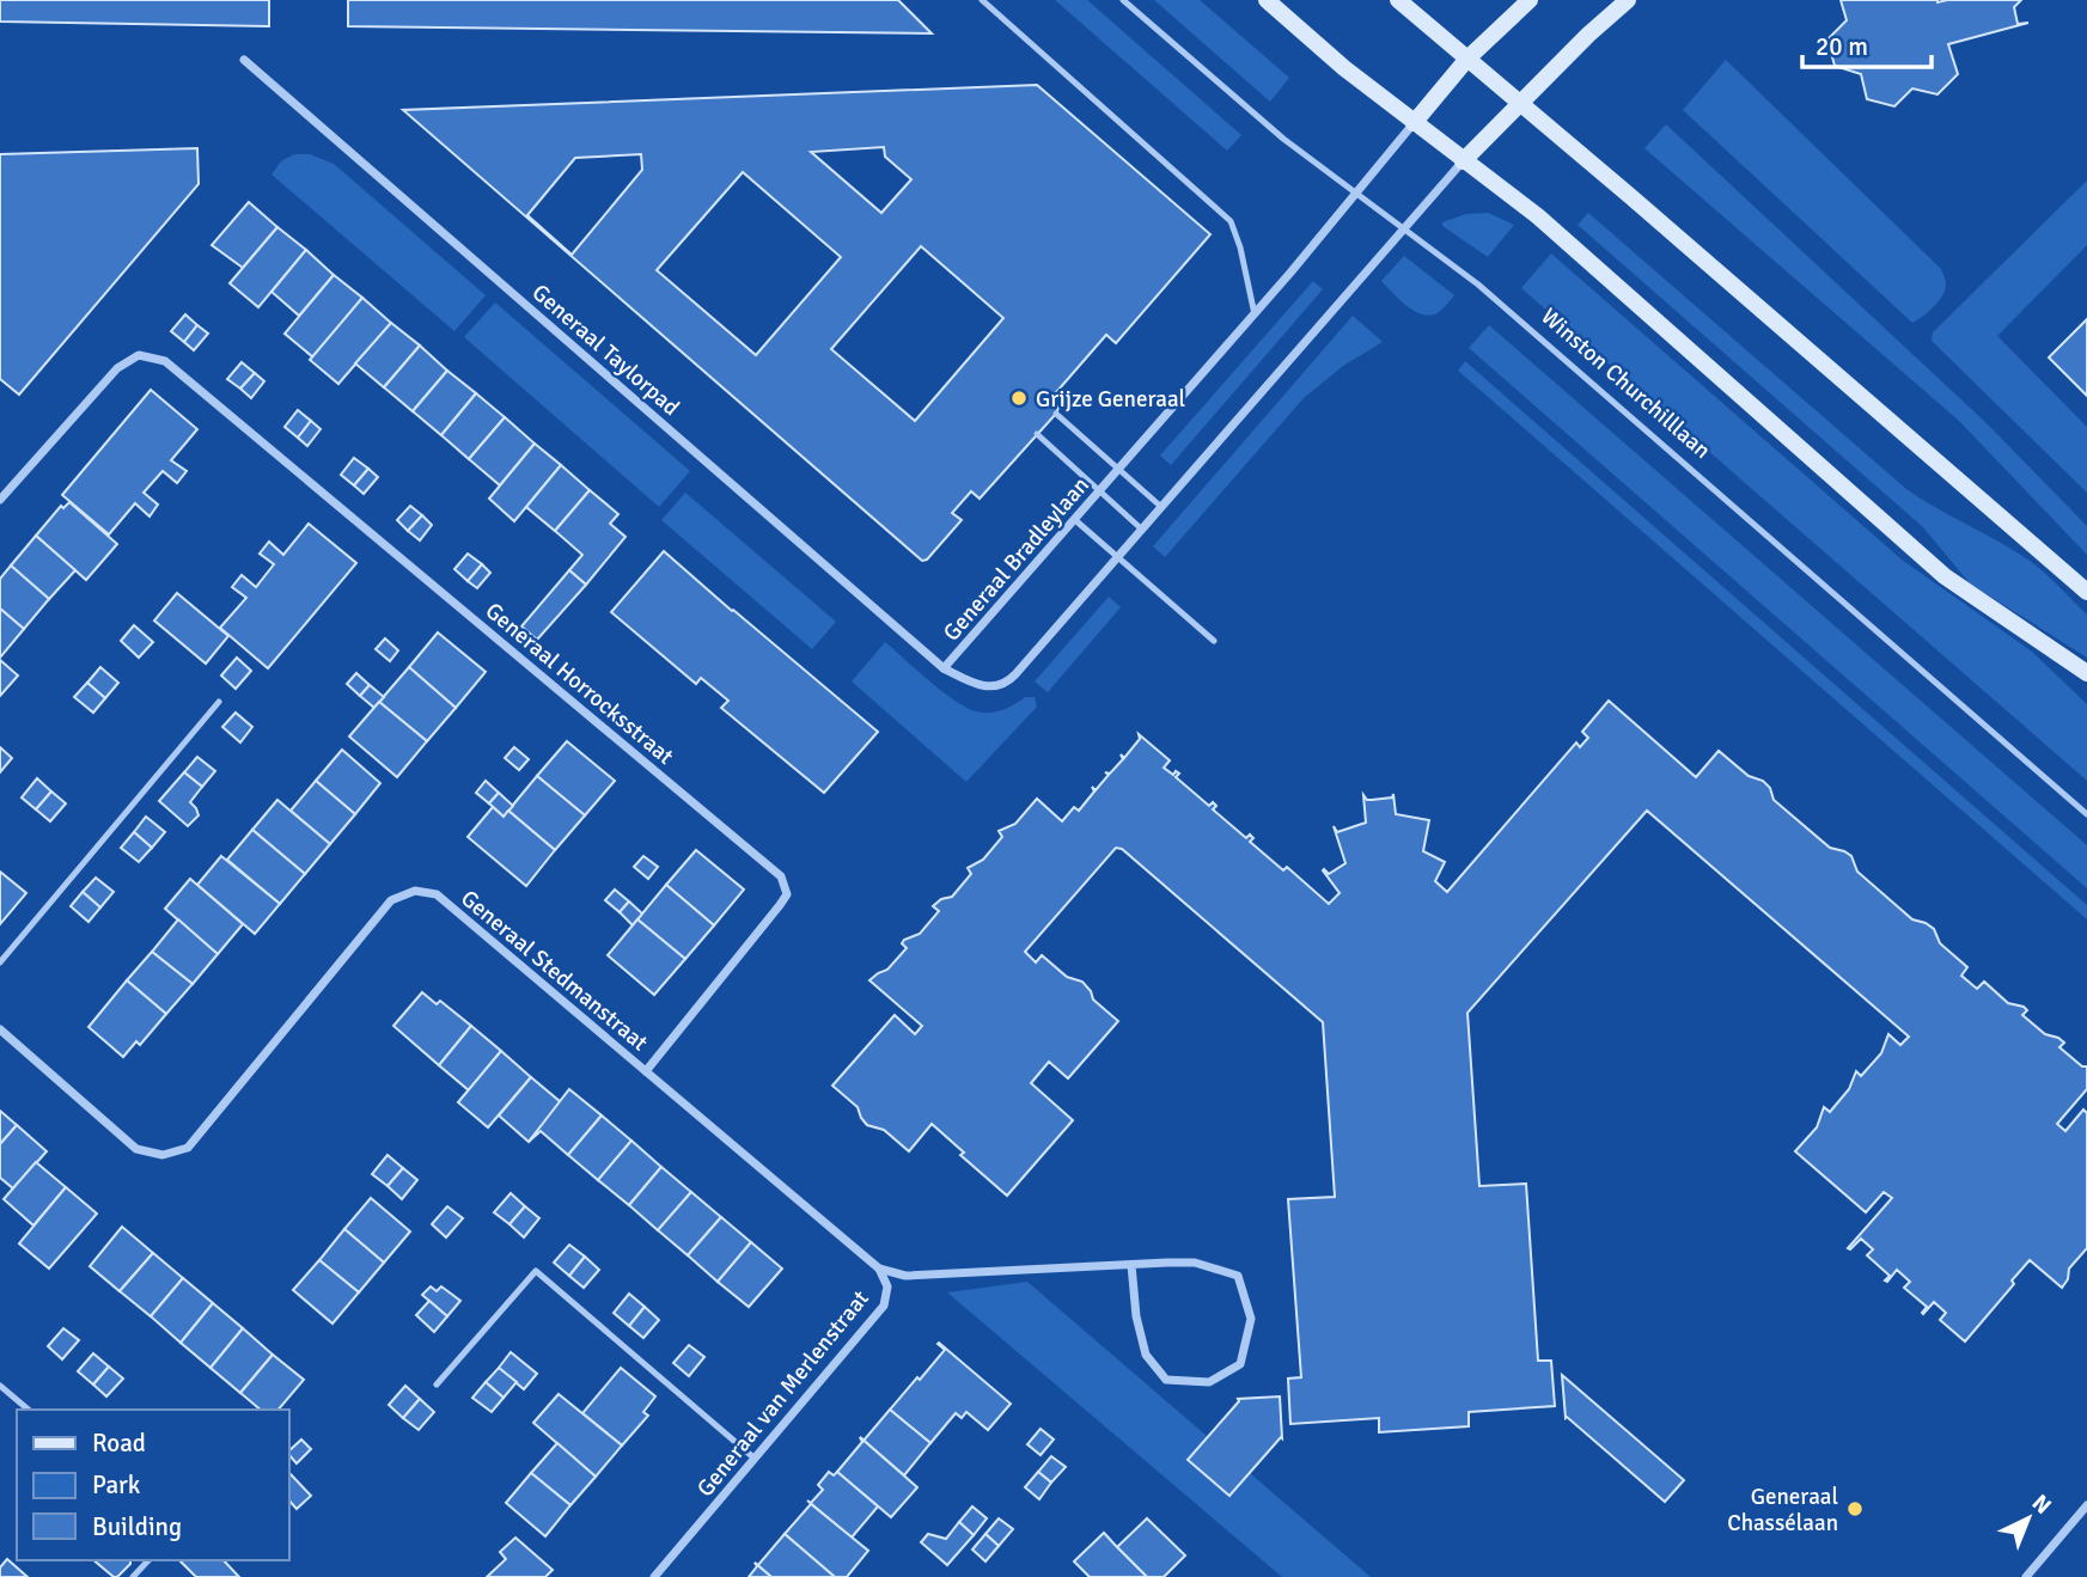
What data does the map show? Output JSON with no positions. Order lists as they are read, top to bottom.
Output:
{
  "streets": {
    "street": [
      "Generaal Taylorpad",
      "Generaal Bradleylaan",
      "Generaal Horrocksstraat",
      "Generaal Stedmanstraat",
      "Generaal van Merlenstraat"
    ],
    "lane": ["Winston Churchilllaan"]
  },
  "crossings": [
    ["Generaal Taylorpad", "Generaal Bradleylaan"],
    ["Winston Churchilllaan", "Generaal Bradleylaan"],
    ["Generaal Horrocksstraat", "Generaal Stedmanstraat"],
    ["Generaal Stedmanstraat", "Generaal van Merlenstraat"]
  ],
  "places": ["Grijze Generaal", "Generaal Chassélaan"],
  "legend": ["Road", "Park", "Building"],
  "scale_bar": "20 m",
  "north": "top right"
}
